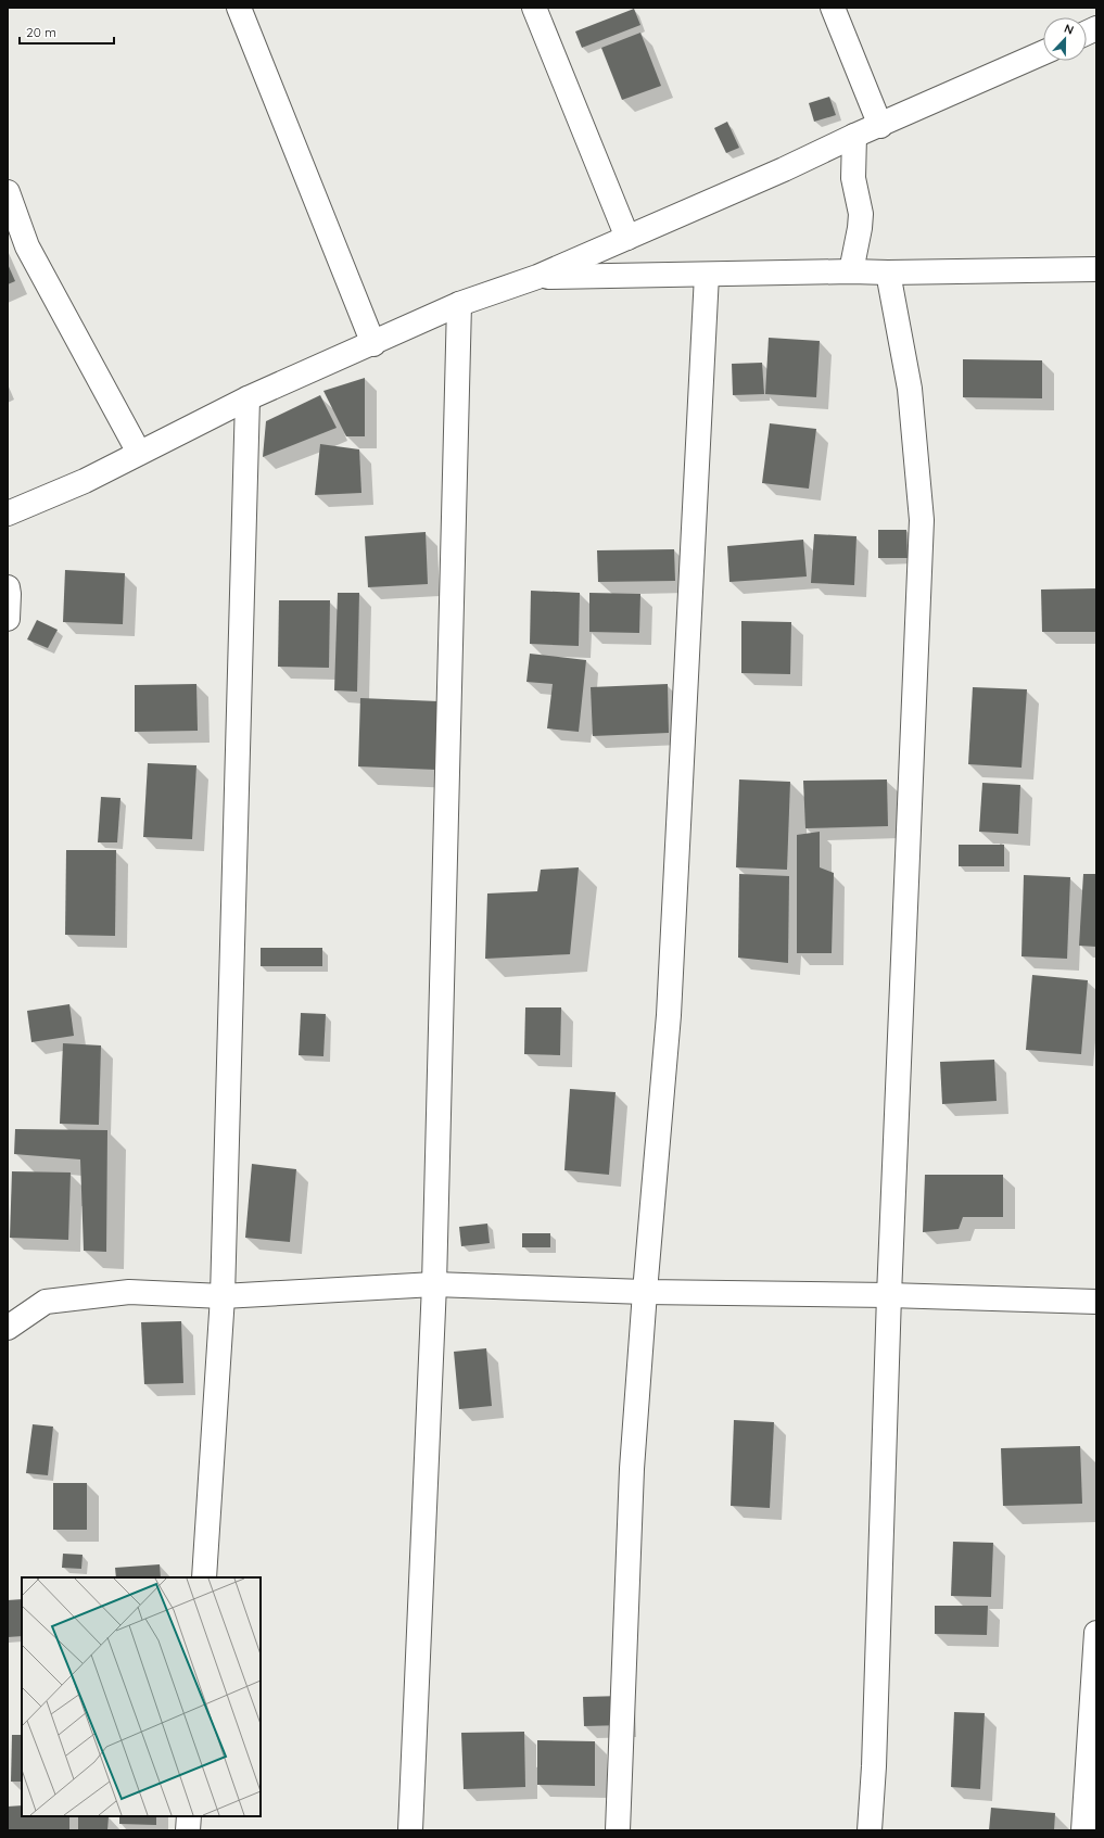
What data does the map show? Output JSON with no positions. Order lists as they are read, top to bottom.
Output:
{
  "scale_bar": "20 m",
  "north": "top"
}
